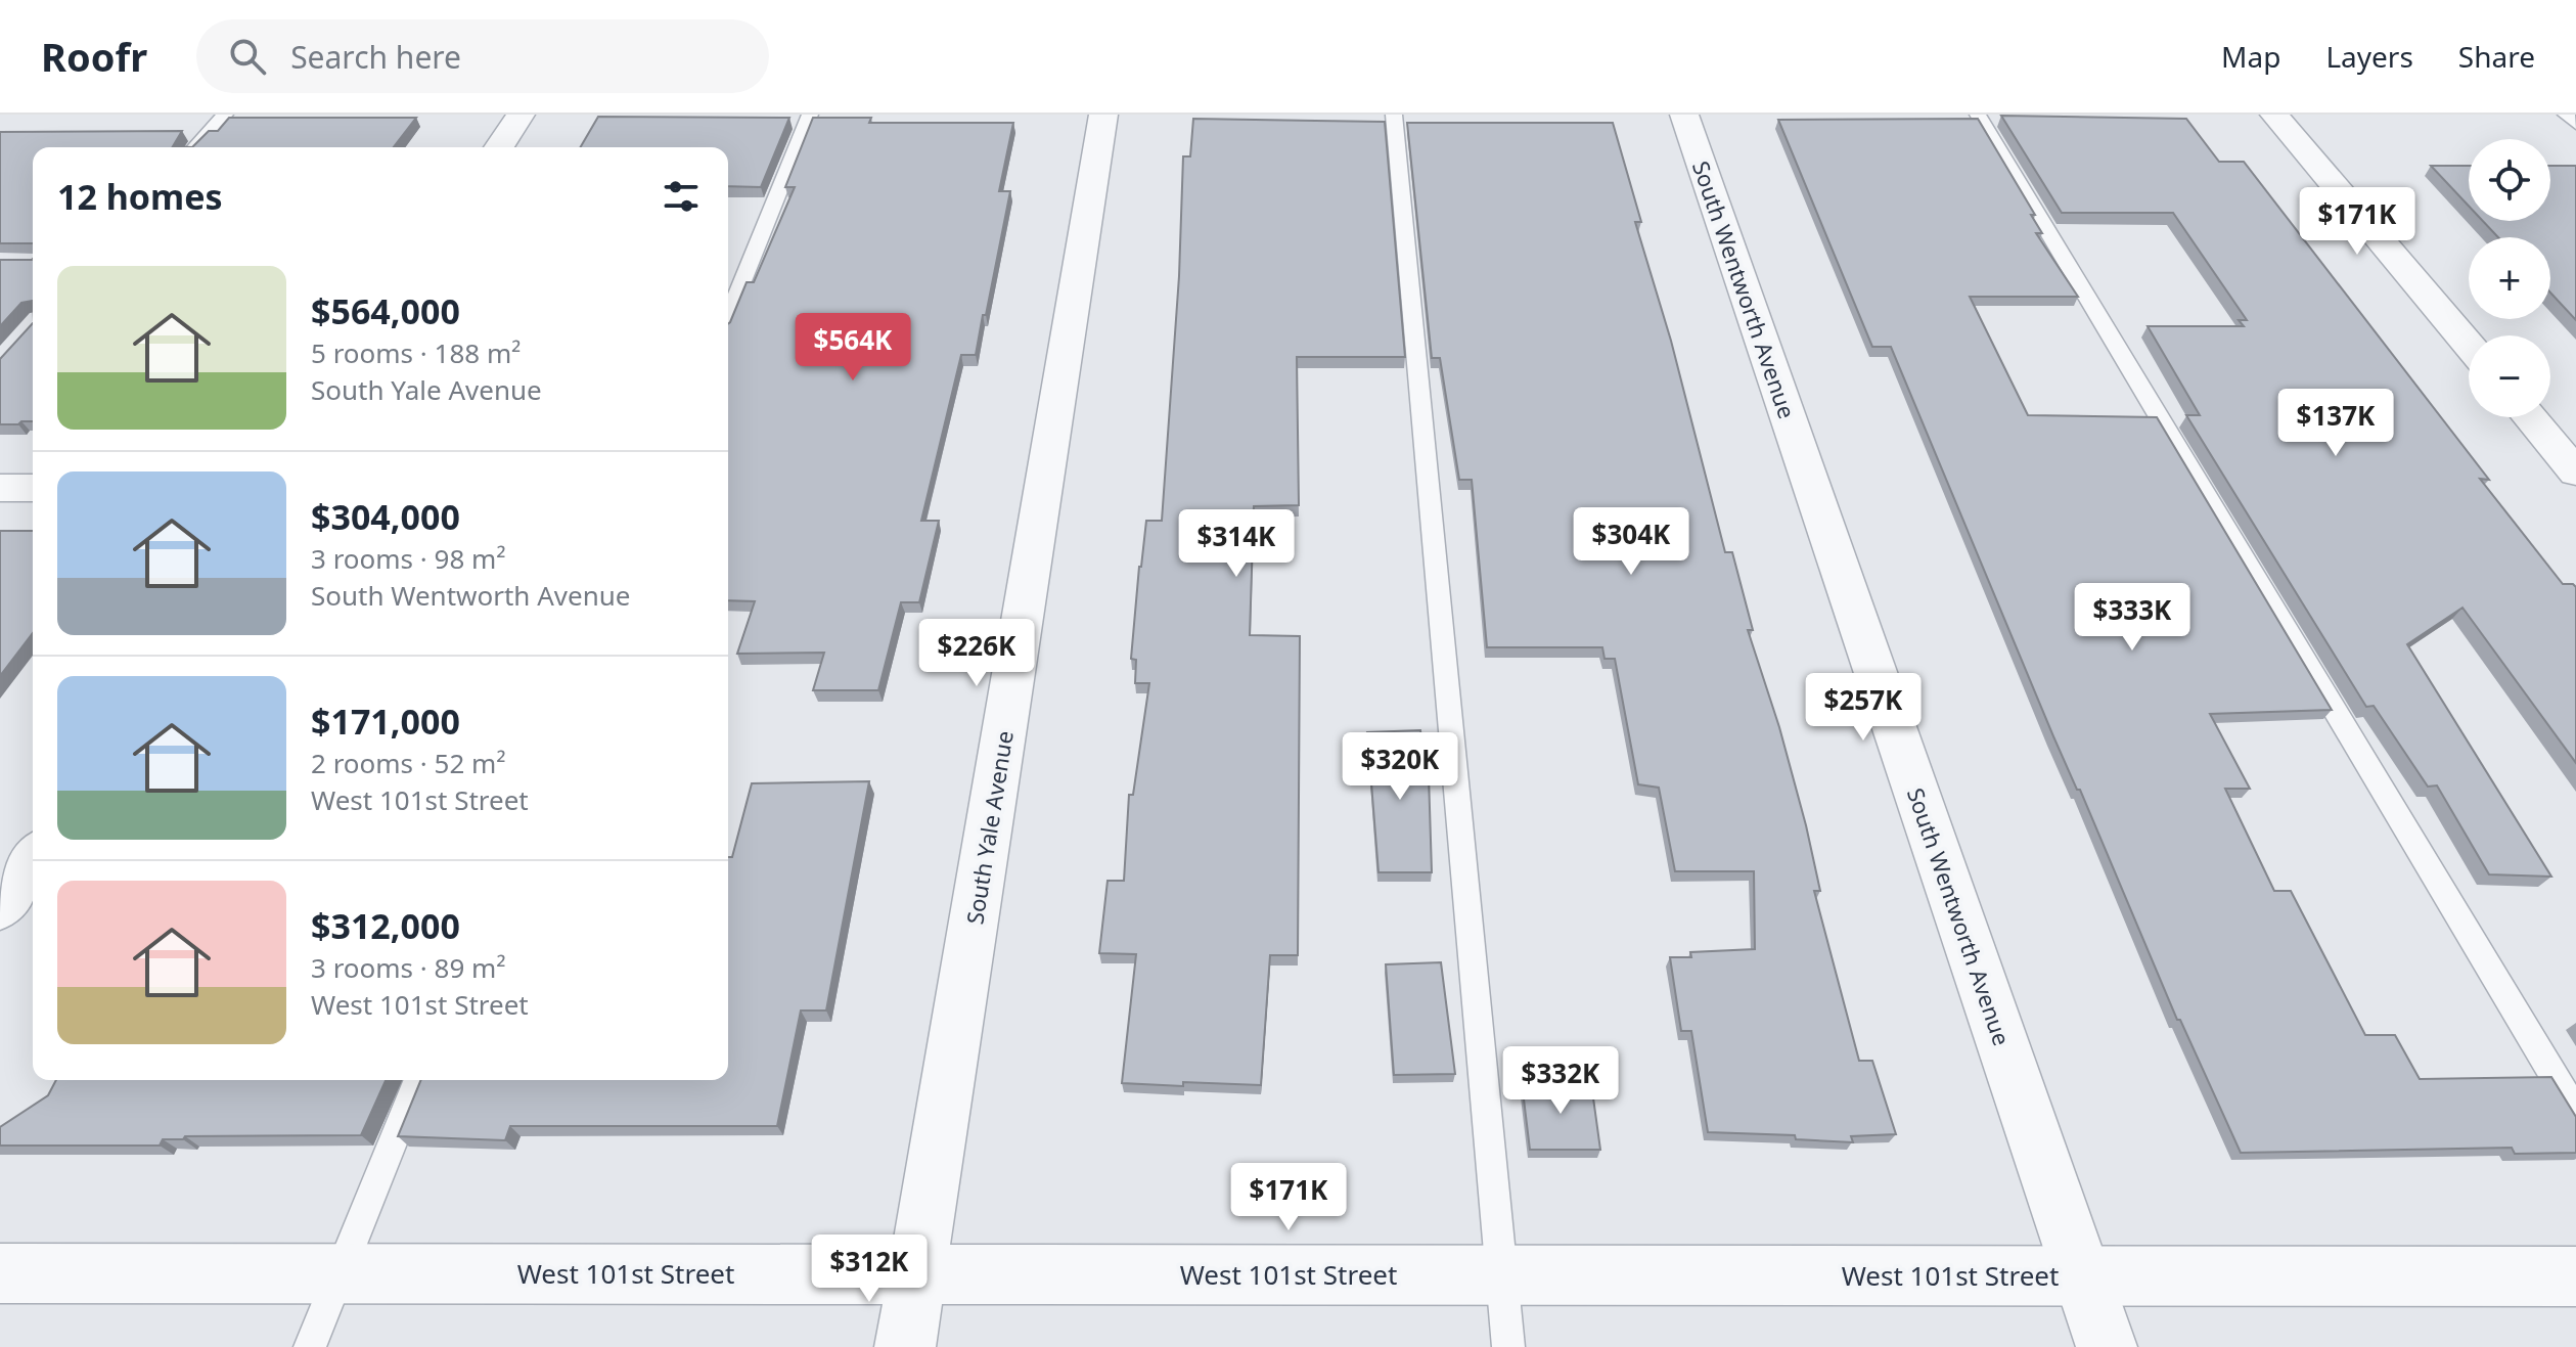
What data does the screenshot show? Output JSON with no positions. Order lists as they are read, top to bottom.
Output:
{
  "streets": {
    "street": ["South Wentworth Avenue", "South Yale Avenue", "West 101st Street"]
  },
  "crossings": [
    ["South Wentworth Avenue", "West 101st Street"],
    ["South Yale Avenue", "West 101st Street"]
  ],
  "page": {
    "header": "Roofr",
    "search": "Search here",
    "nav": ["Map", "Layers", "Share"],
    "map_buttons": ["+", "−"],
    "heading": "12 homes",
    "price": [
      "$171K",
      "$564K",
      "$137K",
      "$304K",
      "$314K",
      "$333K",
      "$226K",
      "$257K",
      "$320K",
      "$332K",
      "$171K",
      "$312K"
    ],
    "list": [
      {
        "name": "$564,000",
        "note": "5 rooms · 188 m² · South Yale Avenue"
      },
      {
        "name": "$304,000",
        "note": "3 rooms · 98 m² · South Wentworth Avenue"
      },
      {
        "name": "$171,000",
        "note": "2 rooms · 52 m² · West 101st Street"
      },
      {
        "name": "$312,000",
        "note": "3 rooms · 89 m² · West 101st Street"
      }
    ]
  }
}
